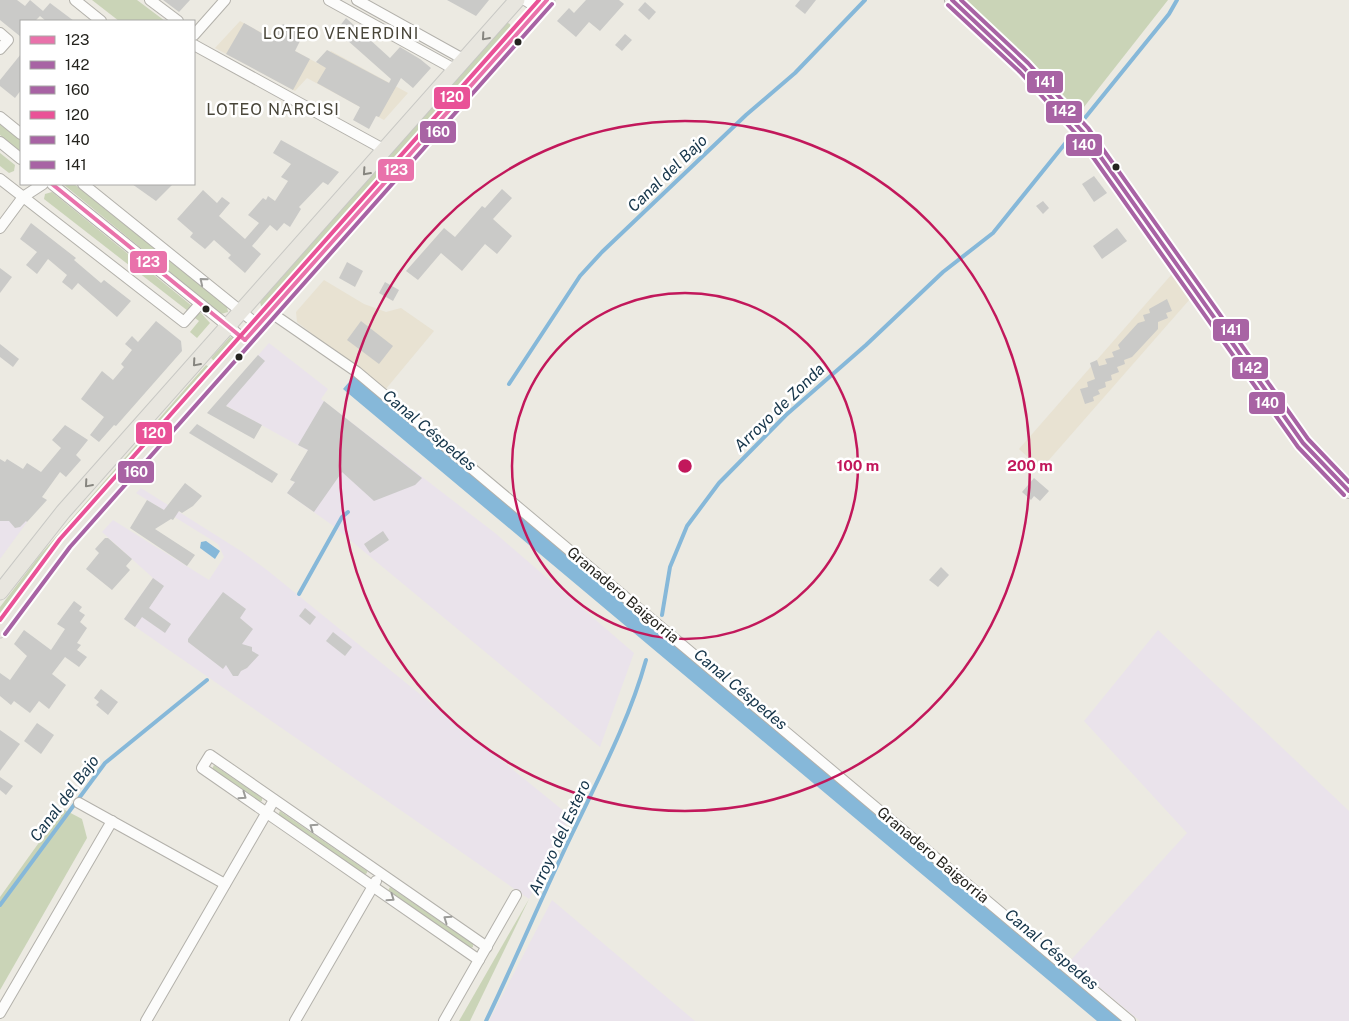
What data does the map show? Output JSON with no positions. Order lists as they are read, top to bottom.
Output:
{
  "streets": {
    "street": ["Granadero Baigorria"]
  },
  "districts": ["LOTEO VENERDINI", "LOTEO NARCISI"],
  "water": [
    "Canal del Bajo",
    "Arroyo de Zonda",
    "Canal Céspedes",
    "Arroyo del Estero"
  ],
  "lines": [
    "transit line 123",
    "transit line 142",
    "transit line 120",
    "transit line 141",
    "transit line 160",
    "transit line 140"
  ],
  "legend": [
    "123",
    "142",
    "160",
    "120",
    "140",
    "141"
  ],
  "rings": ["100 m", "200 m"]
}
